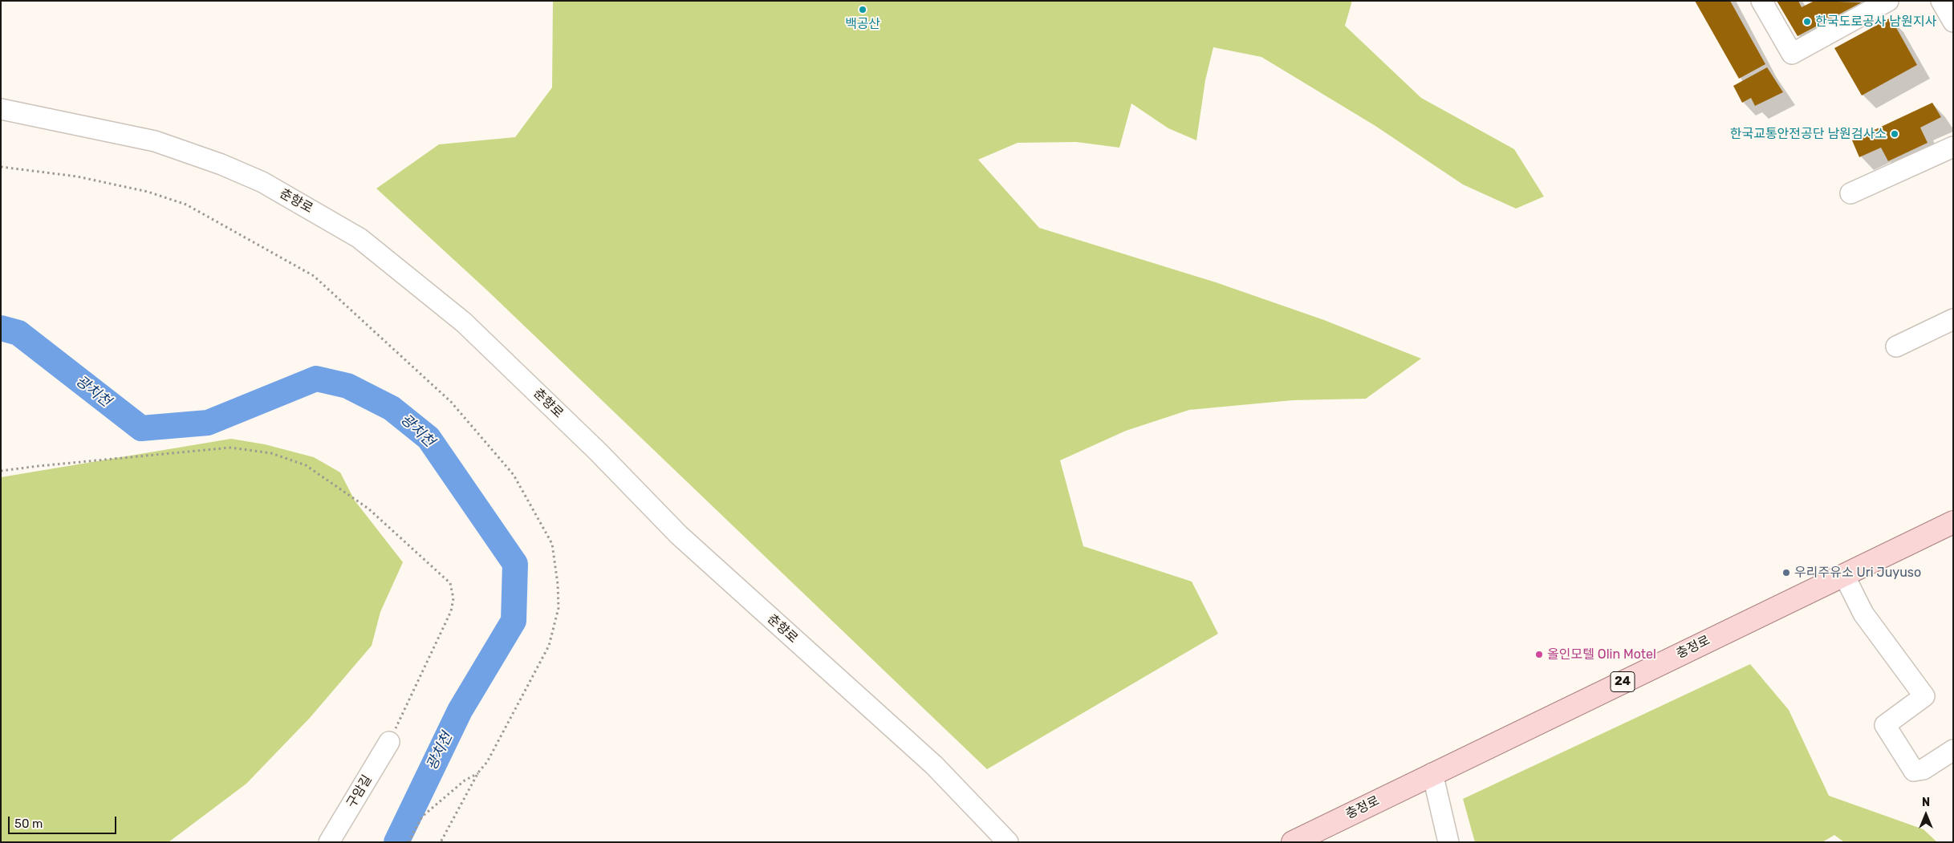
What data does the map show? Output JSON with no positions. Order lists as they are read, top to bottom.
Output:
{
  "streets": {
    "main road": ["충정로", "24"],
    "street": ["춘향로", "구암길"]
  },
  "water": ["광치천"],
  "places": [
    "백공산",
    "한국도로공사 남원지사",
    "한국교통안전공단 남원검사소",
    "우리주유소 Uri Juyuso",
    "올인모텔 Olin Motel"
  ],
  "scale_bar": "50 m",
  "north": "top"
}
